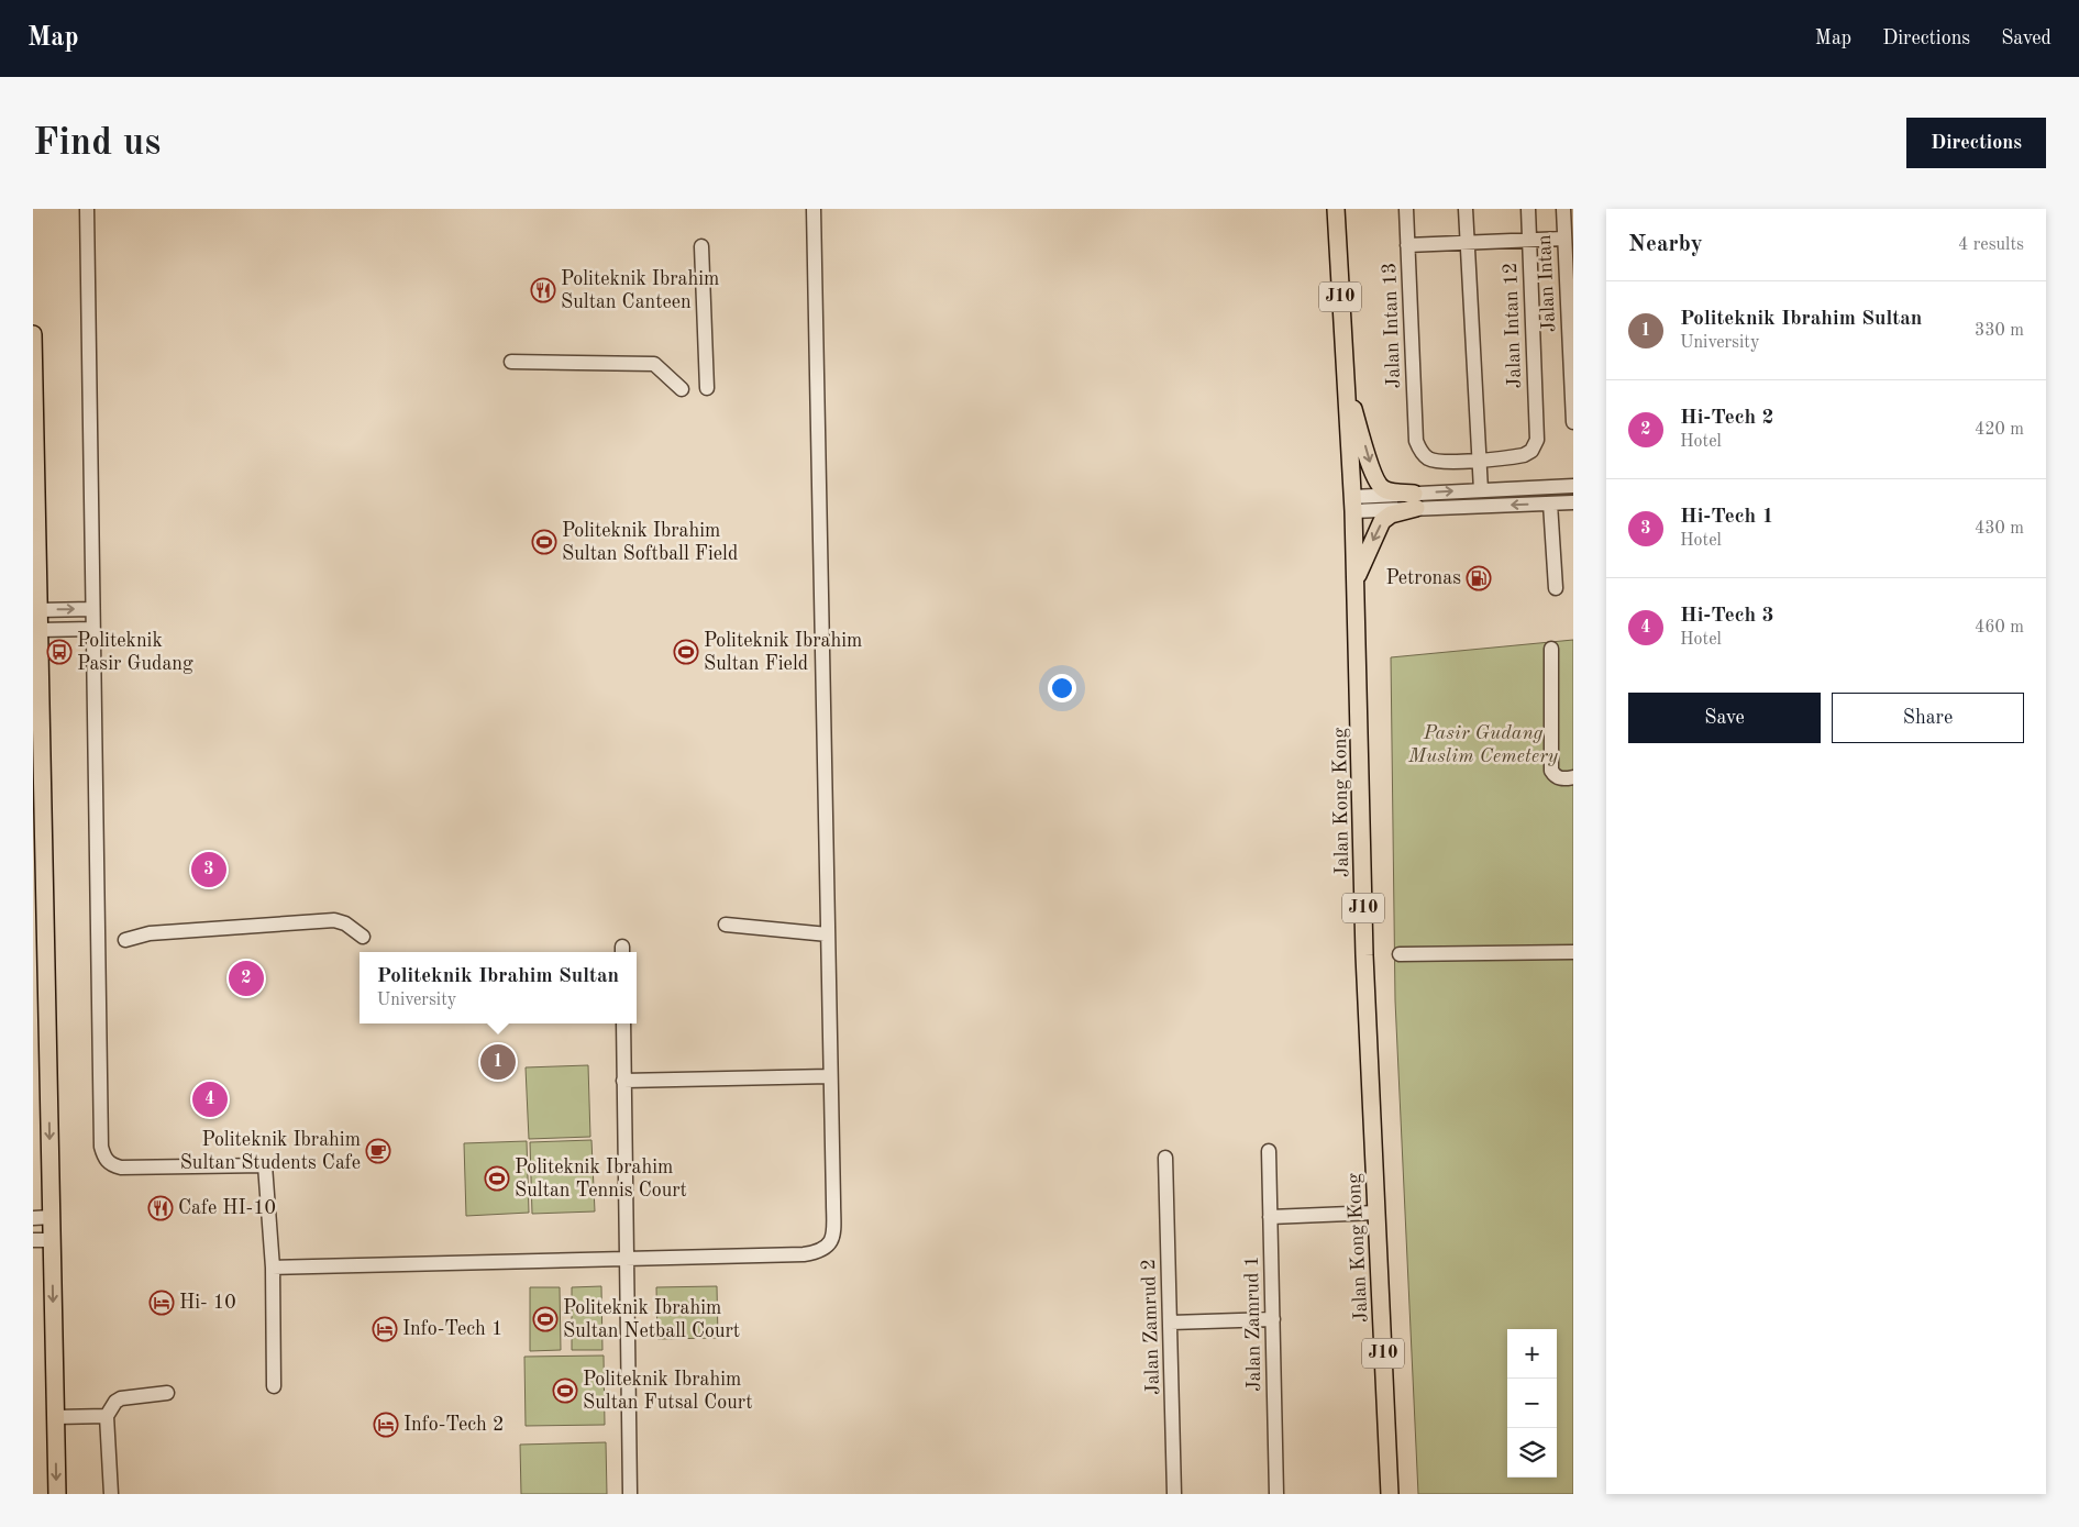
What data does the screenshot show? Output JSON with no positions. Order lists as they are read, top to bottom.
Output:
{
  "streets": {
    "main road": ["J10", "Jalan Kong Kong"],
    "street": [
      "Jalan Intan",
      "Jalan Intan 13",
      "Jalan Intan 12",
      "Jalan Zamrud 1",
      "Jalan Zamrud 2"
    ]
  },
  "crossings": [
    ["Jalan Intan 13", "Jalan Intan 12"]
  ],
  "parks": ["Pasir Gudang Muslim Cemetery"],
  "places": {
    "restaurant": ["Politeknik Ibrahim Sultan Canteen", "Cafe HI-10"],
    "sports": [
      "Politeknik Ibrahim Sultan Softball Field",
      "Politeknik Ibrahim Sultan Field",
      "Politeknik Ibrahim Sultan Tennis Court",
      "Politeknik Ibrahim Sultan Netball Court",
      "Politeknik Ibrahim Sultan Futsal Court"
    ],
    "fuel station": ["Petronas"],
    "bus stop": ["Politeknik Pasir Gudang"],
    "cafe": ["Politeknik Ibrahim Sultan Students Cafe"],
    "hotel": ["Hi- 10", "Info-Tech 1", "Info-Tech 2"]
  },
  "page": {
    "header": "Map",
    "nav": ["Map", "Directions", "Saved"],
    "buttons": [
      "Directions",
      ["Save", "Share"]
    ],
    "title": "Find us",
    "heading": ["Nearby", "4 results"],
    "list": [
      {
        "mark": "1",
        "name": "Politeknik Ibrahim Sultan",
        "note": "University",
        "value": "330 m"
      },
      {
        "mark": "2",
        "name": "Hi-Tech 2",
        "note": "Hotel",
        "value": "420 m"
      },
      {
        "mark": "3",
        "name": "Hi-Tech 1",
        "note": "Hotel",
        "value": "430 m"
      },
      {
        "mark": "4",
        "name": "Hi-Tech 3",
        "note": "Hotel",
        "value": "460 m"
      }
    ],
    "pins": [
      "3",
      "2",
      "1",
      "4"
    ],
    "popup": ["Politeknik Ibrahim Sultan", "University"],
    "map_buttons": ["+", "−"]
  }
}
